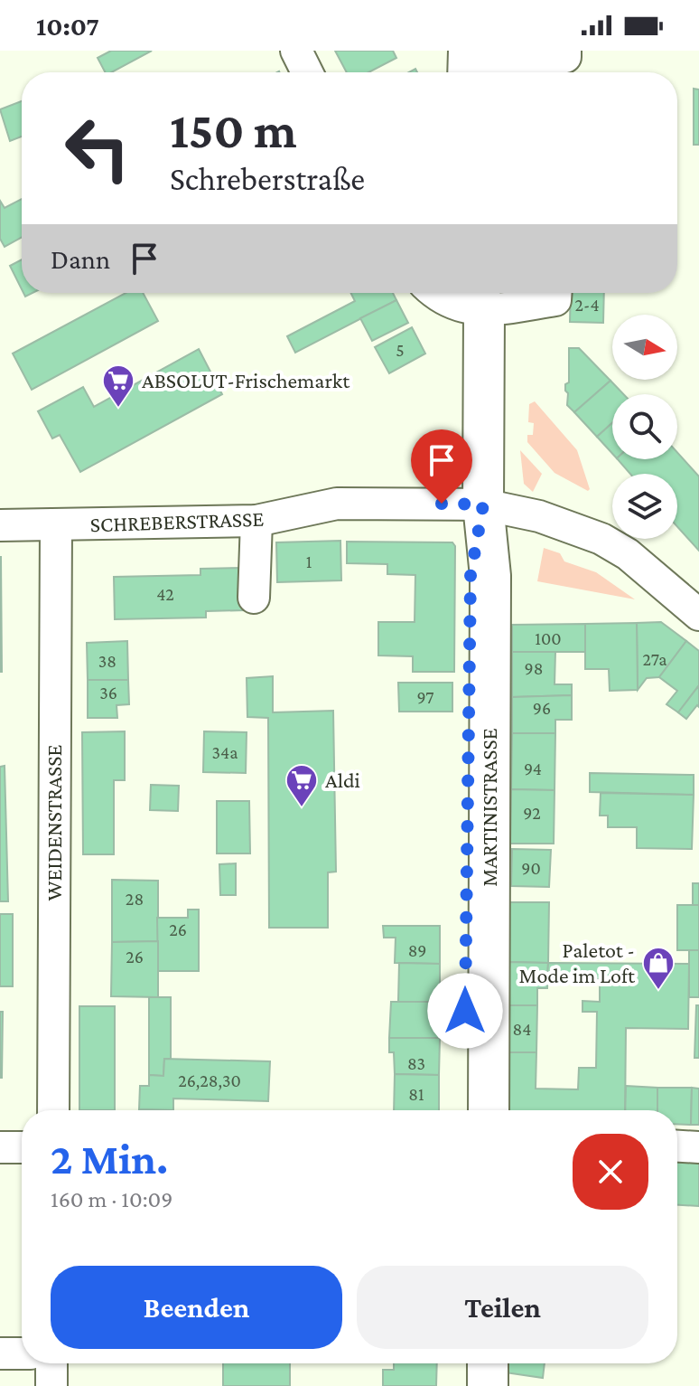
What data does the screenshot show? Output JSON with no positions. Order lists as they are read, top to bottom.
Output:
{
  "streets": {
    "main road": ["MARTINISTRASSE"],
    "street": ["SCHREBERSTRASSE", "WEIDENSTRASSE"]
  },
  "crossings": [
    ["SCHREBERSTRASSE", "MARTINISTRASSE"],
    ["SCHREBERSTRASSE", "WEIDENSTRASSE"]
  ],
  "places": {
    "supermarket": ["ABSOLUT-Frischemarkt", "Aldi"],
    "shop": ["Paletot - Mode im Loft"]
  },
  "house_numbers": [
    "2-4",
    "5",
    "1",
    "42",
    "100",
    "27a",
    "38",
    "98",
    "36",
    "97",
    "96",
    "34a",
    "94",
    "92",
    "90",
    "28",
    "26",
    "89",
    "26",
    "84",
    "83",
    "26,28,30",
    "81"
  ],
  "north": "right",
  "page": {
    "status": "10:07",
    "turn": ["150 m", "Schreberstraße"],
    "then": "Dann",
    "heading": ["2 Min.", "160 m · 10:09"],
    "buttons": ["Beenden", "Teilen"]
  }
}
